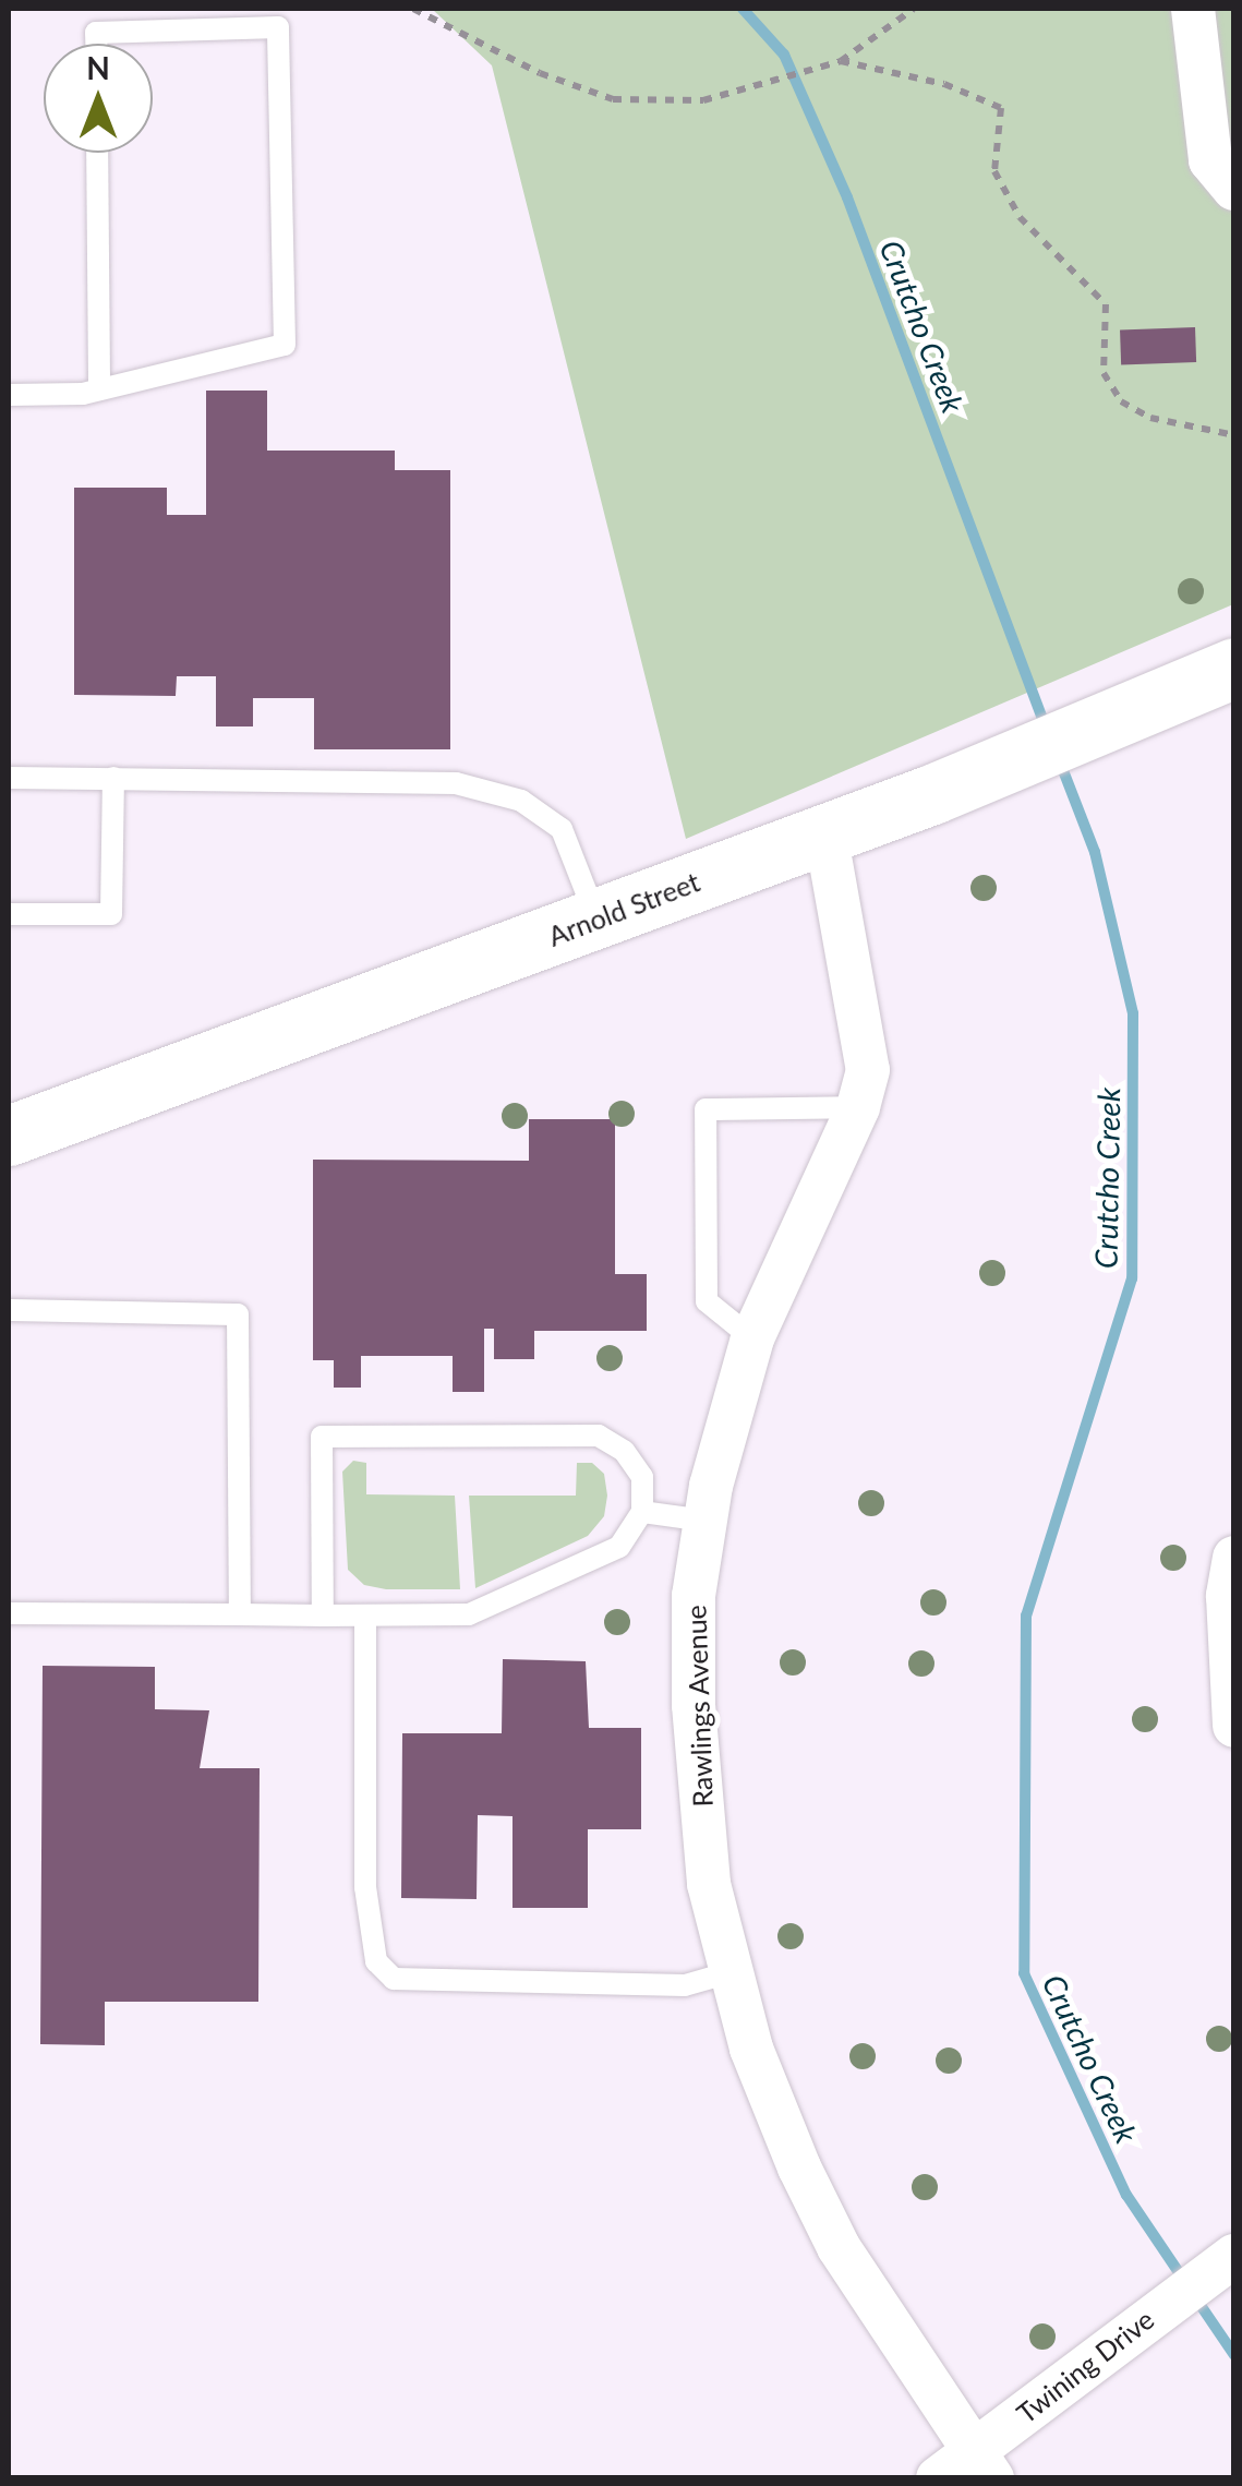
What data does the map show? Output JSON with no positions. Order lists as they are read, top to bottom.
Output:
{
  "streets": {
    "main road": ["Arnold Street"],
    "street": ["Rawlings Avenue", "Twining Drive"]
  },
  "crossings": [
    ["Arnold Street", "Rawlings Avenue"],
    ["Rawlings Avenue", "Twining Drive"]
  ],
  "water": ["Crutcho Creek"],
  "north": "top"
}
